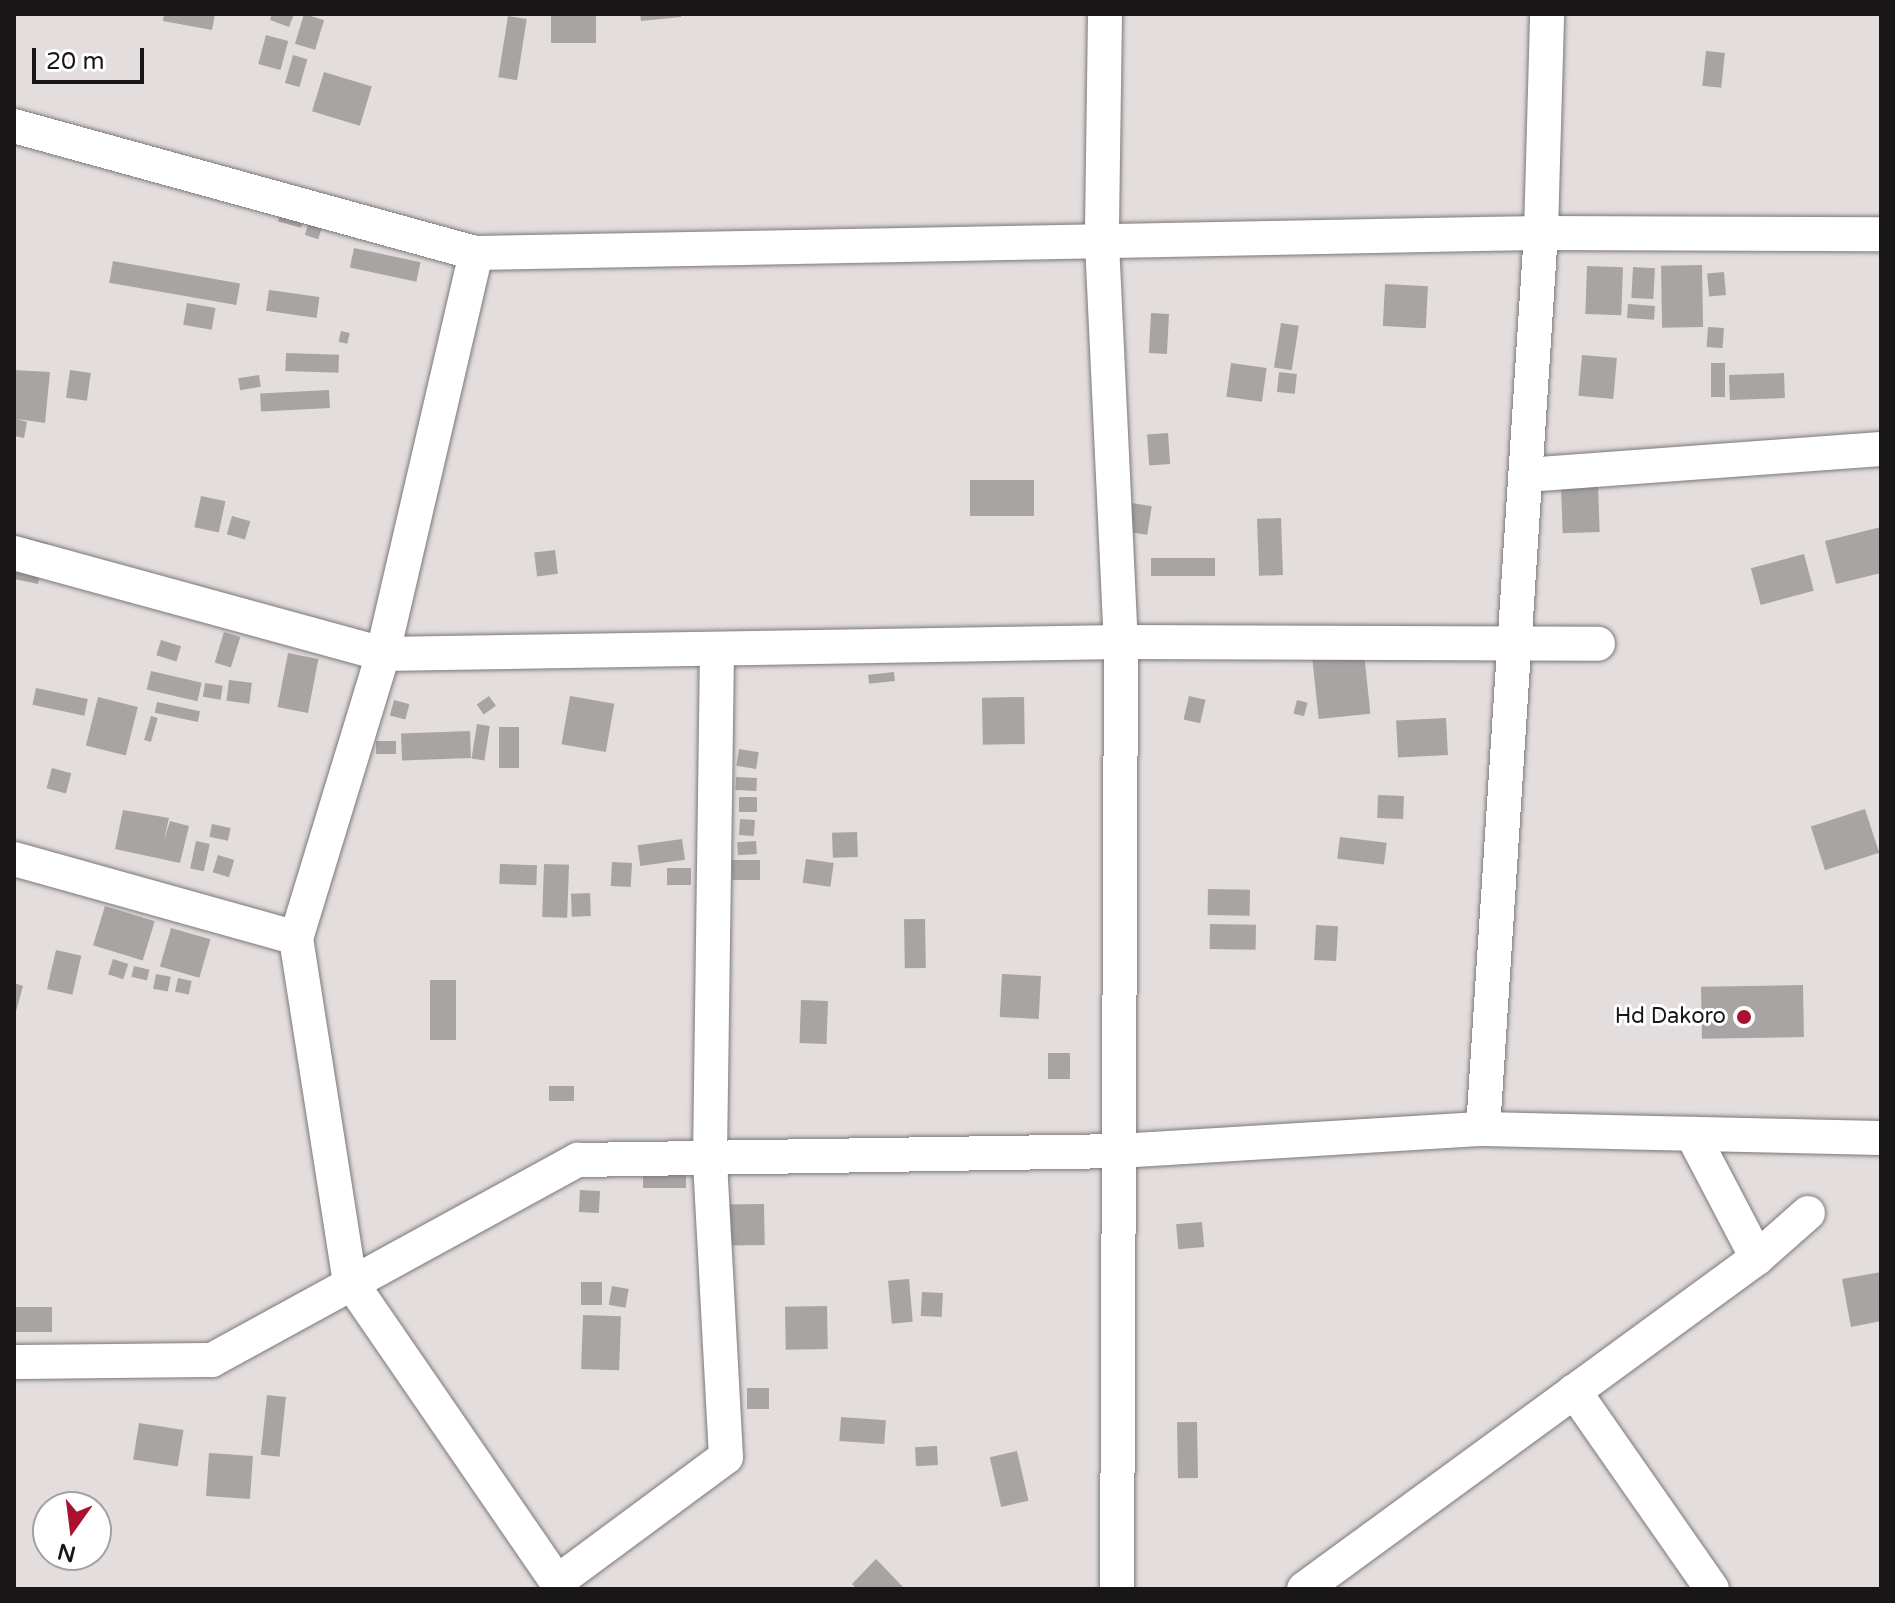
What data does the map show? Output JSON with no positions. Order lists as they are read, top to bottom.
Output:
{
  "places": ["Hd Dakoro"],
  "scale_bar": "20 m",
  "north": "bottom"
}
